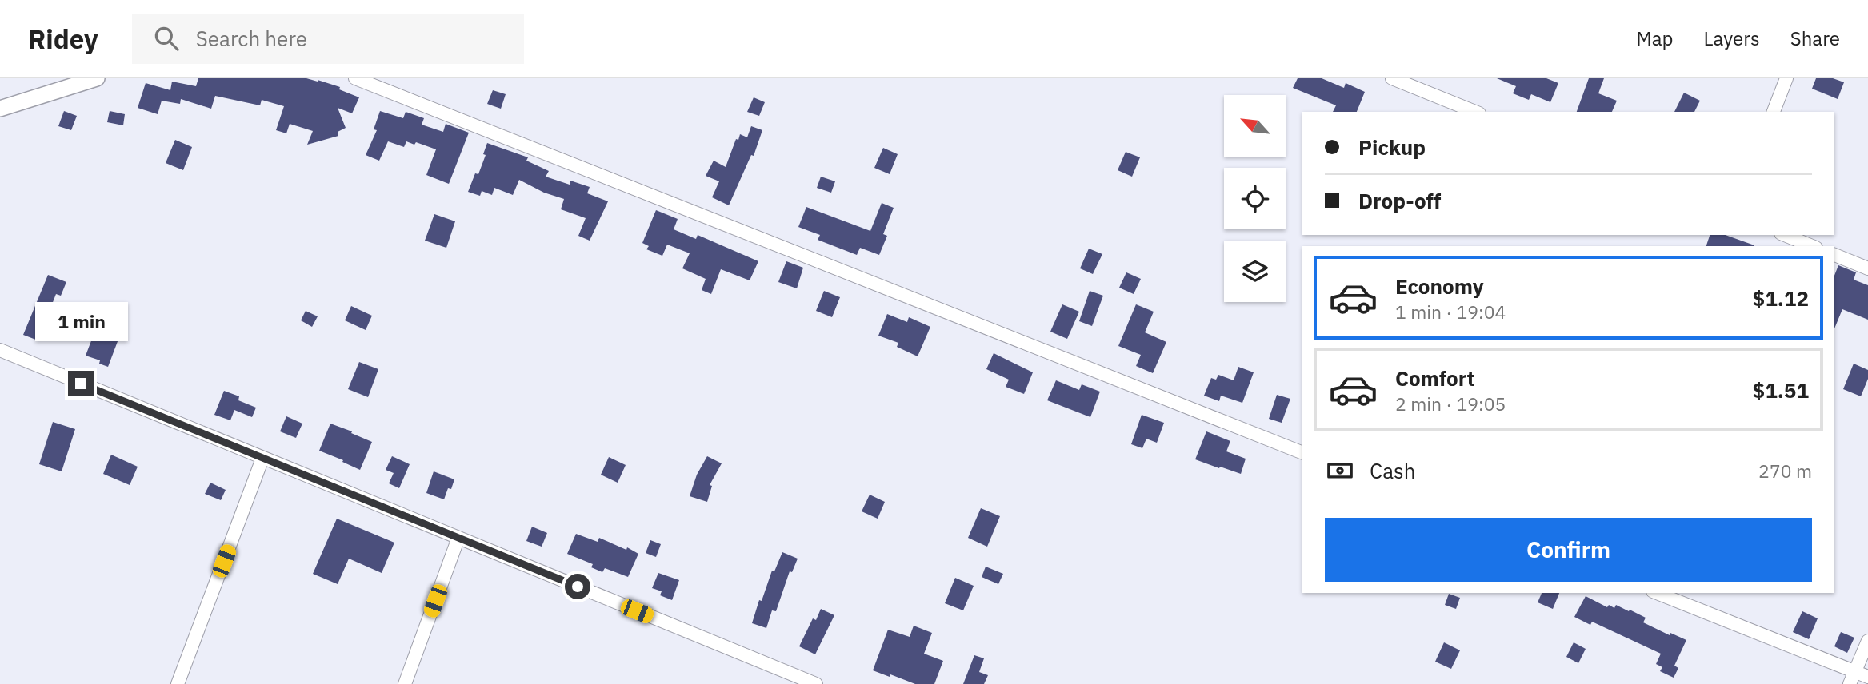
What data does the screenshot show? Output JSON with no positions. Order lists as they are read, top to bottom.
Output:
{
  "north": "top left",
  "page": {
    "header": "Ridey",
    "search": "Search here",
    "nav": ["Map", "Layers", "Share"],
    "banner": ["Pickup", "Drop-off"],
    "list": [
      {
        "name": "Economy",
        "note": "1 min · 19:04",
        "value": "$1.12"
      },
      {
        "name": "Comfort",
        "note": "2 min · 19:05",
        "value": "$1.51"
      }
    ],
    "bubble": "1 min",
    "pay": ["Cash", "270 m"],
    "buttons": "Confirm"
  }
}
